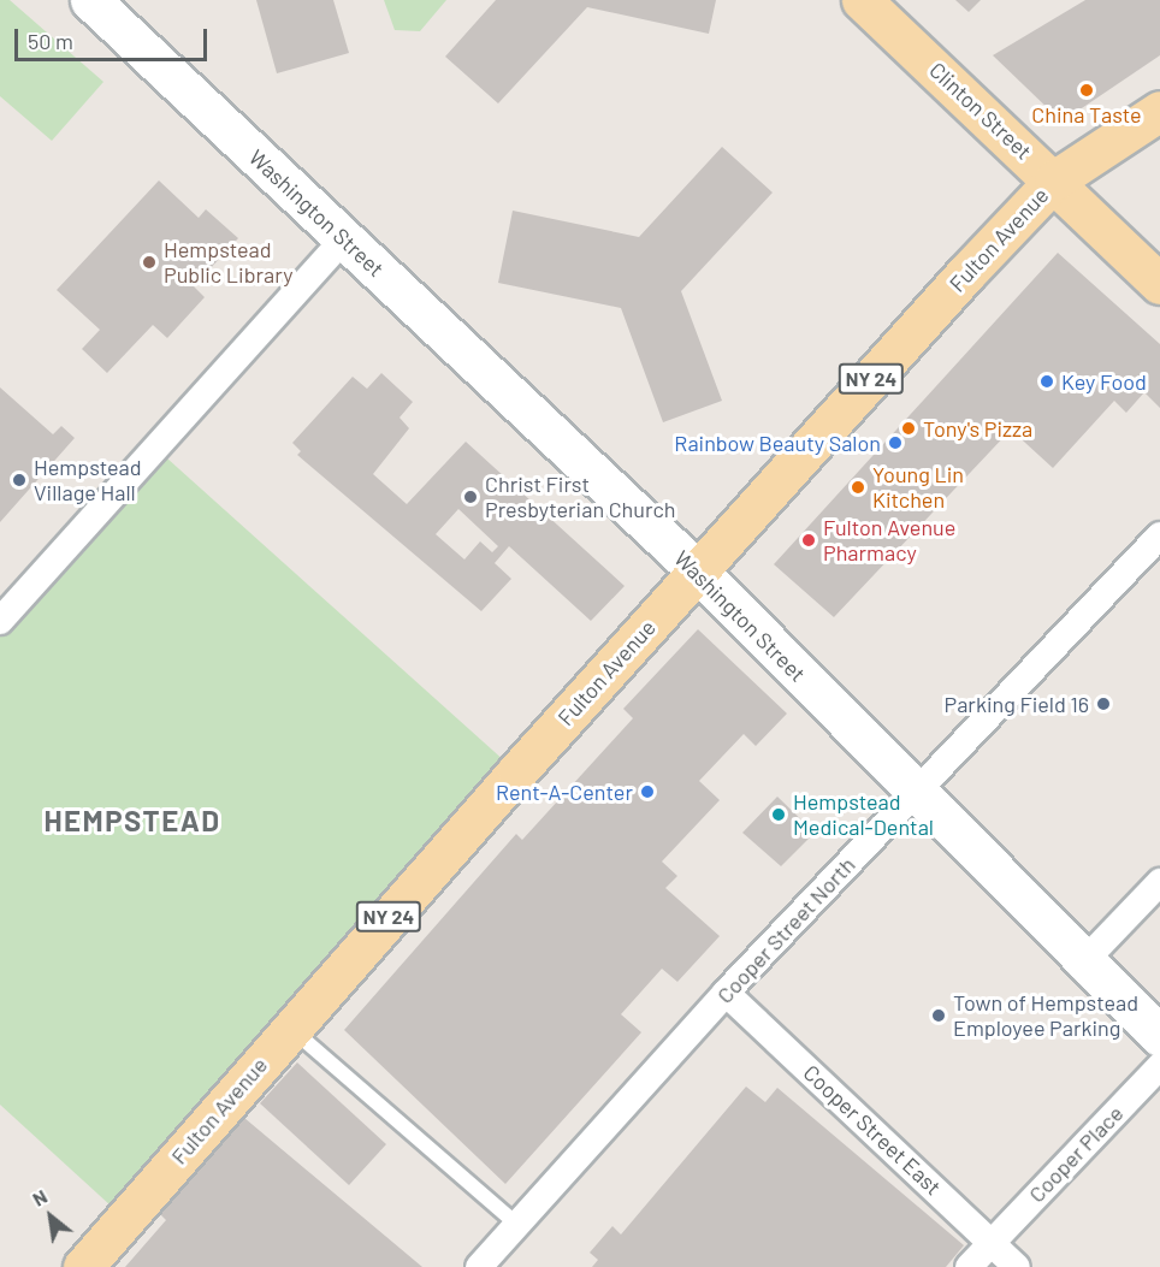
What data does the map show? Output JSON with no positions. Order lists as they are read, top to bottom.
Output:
{
  "streets": {
    "main road": [
      "Clinton Street",
      "Washington Street",
      "Fulton Avenue",
      "NY 24"
    ],
    "street": ["Cooper Street North", "Cooper Street East", "Cooper Place"]
  },
  "crossings": [
    ["Clinton Street", "Fulton Avenue"],
    ["Washington Street", "Fulton Avenue"],
    ["Washington Street", "Cooper Street North"],
    ["Cooper Street North", "Cooper Street East"],
    ["Cooper Street East", "Cooper Place"]
  ],
  "districts": ["HEMPSTEAD"],
  "places": [
    "China Taste",
    "Hempstead Public Library",
    "Key Food",
    "Tony's Pizza",
    "Rainbow Beauty Salon",
    "Hempstead Village Hall",
    "Young Lin Kitchen",
    "Christ First Presbyterian Church",
    "Fulton Avenue Pharmacy",
    "Parking Field 16",
    "Rent-A-Center",
    "Hempstead Medical-Dental",
    "Town of Hempstead Employee Parking"
  ],
  "scale_bar": "50 m",
  "north": "top left"
}
